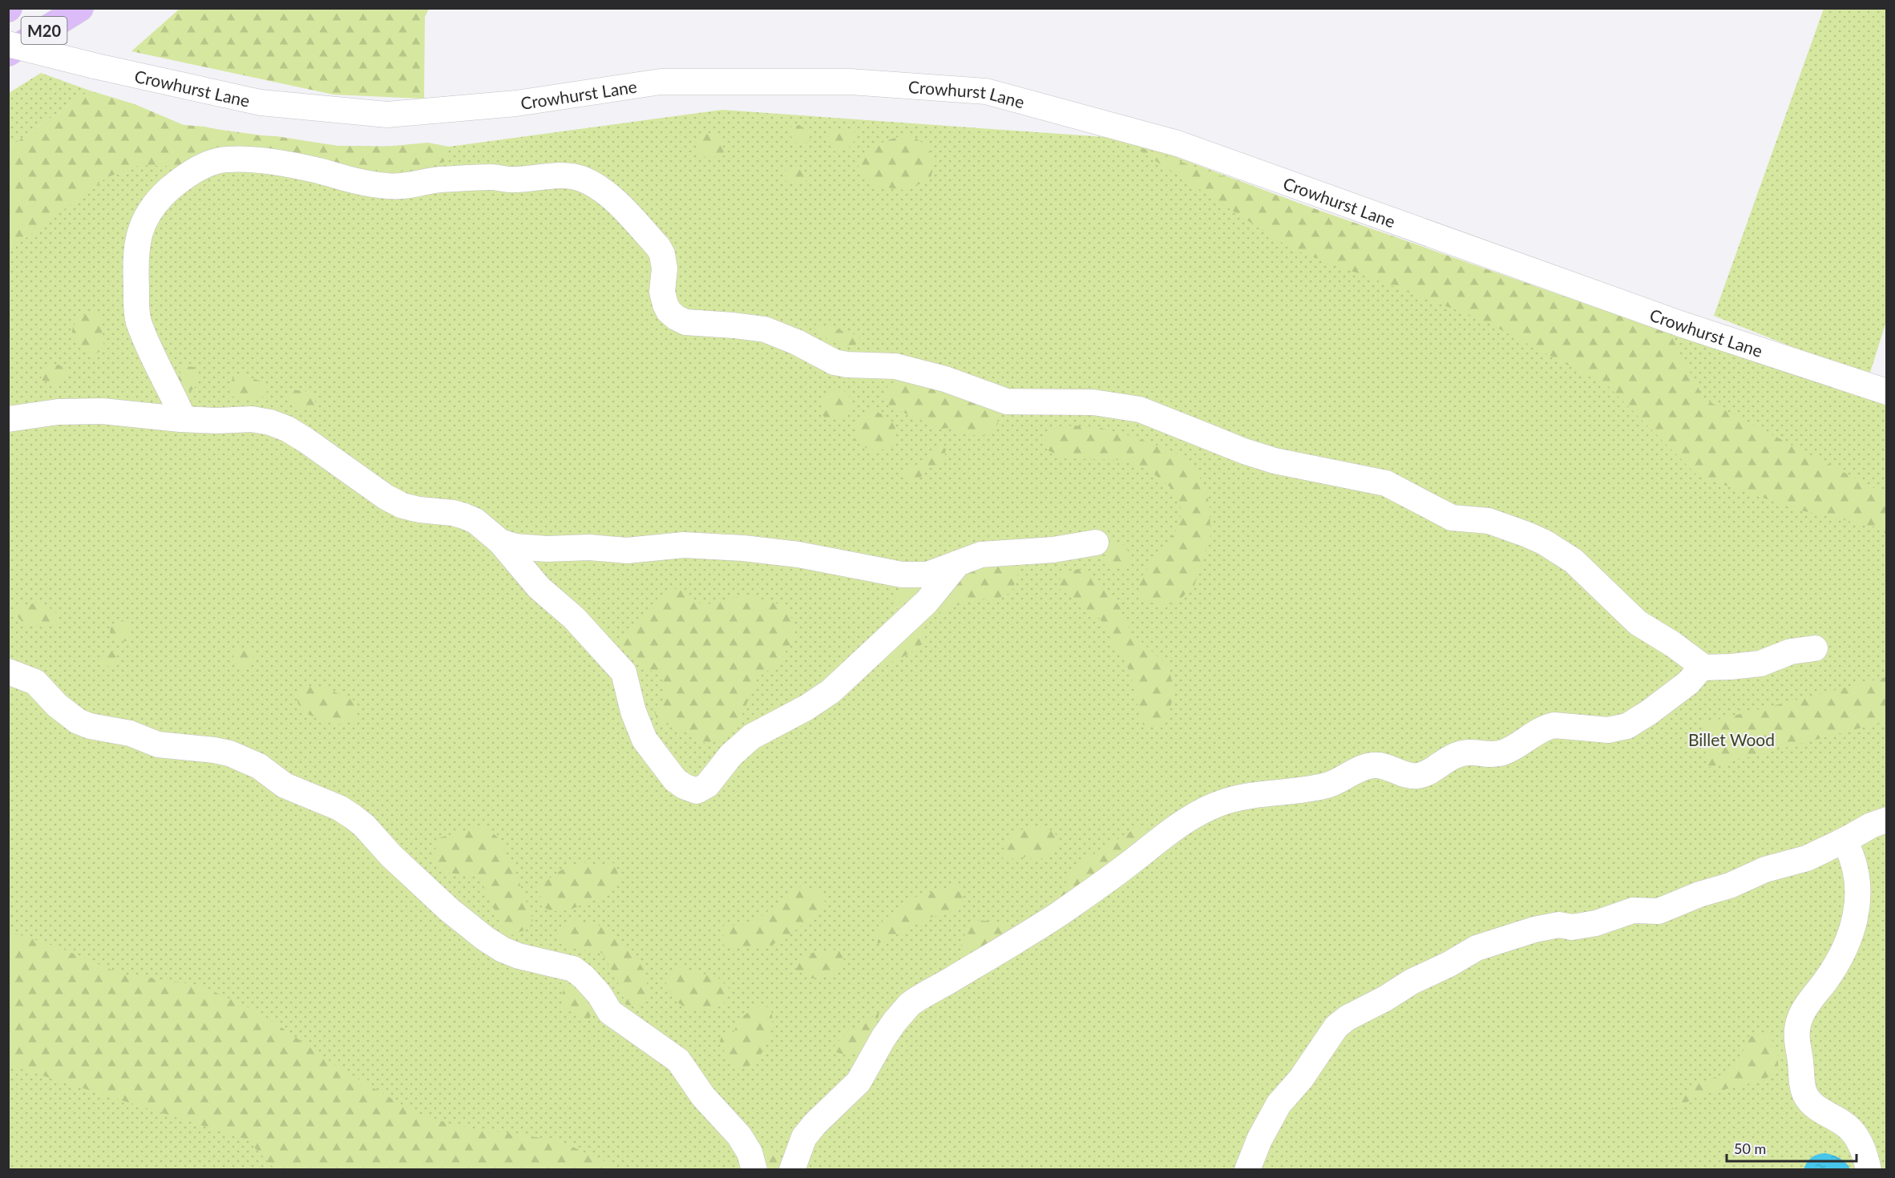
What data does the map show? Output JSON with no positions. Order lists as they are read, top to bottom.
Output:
{
  "streets": {
    "highway": ["M20"],
    "street": ["Crowhurst Lane"]
  },
  "parks": ["Billet Wood"],
  "scale_bar": "50 m"
}
